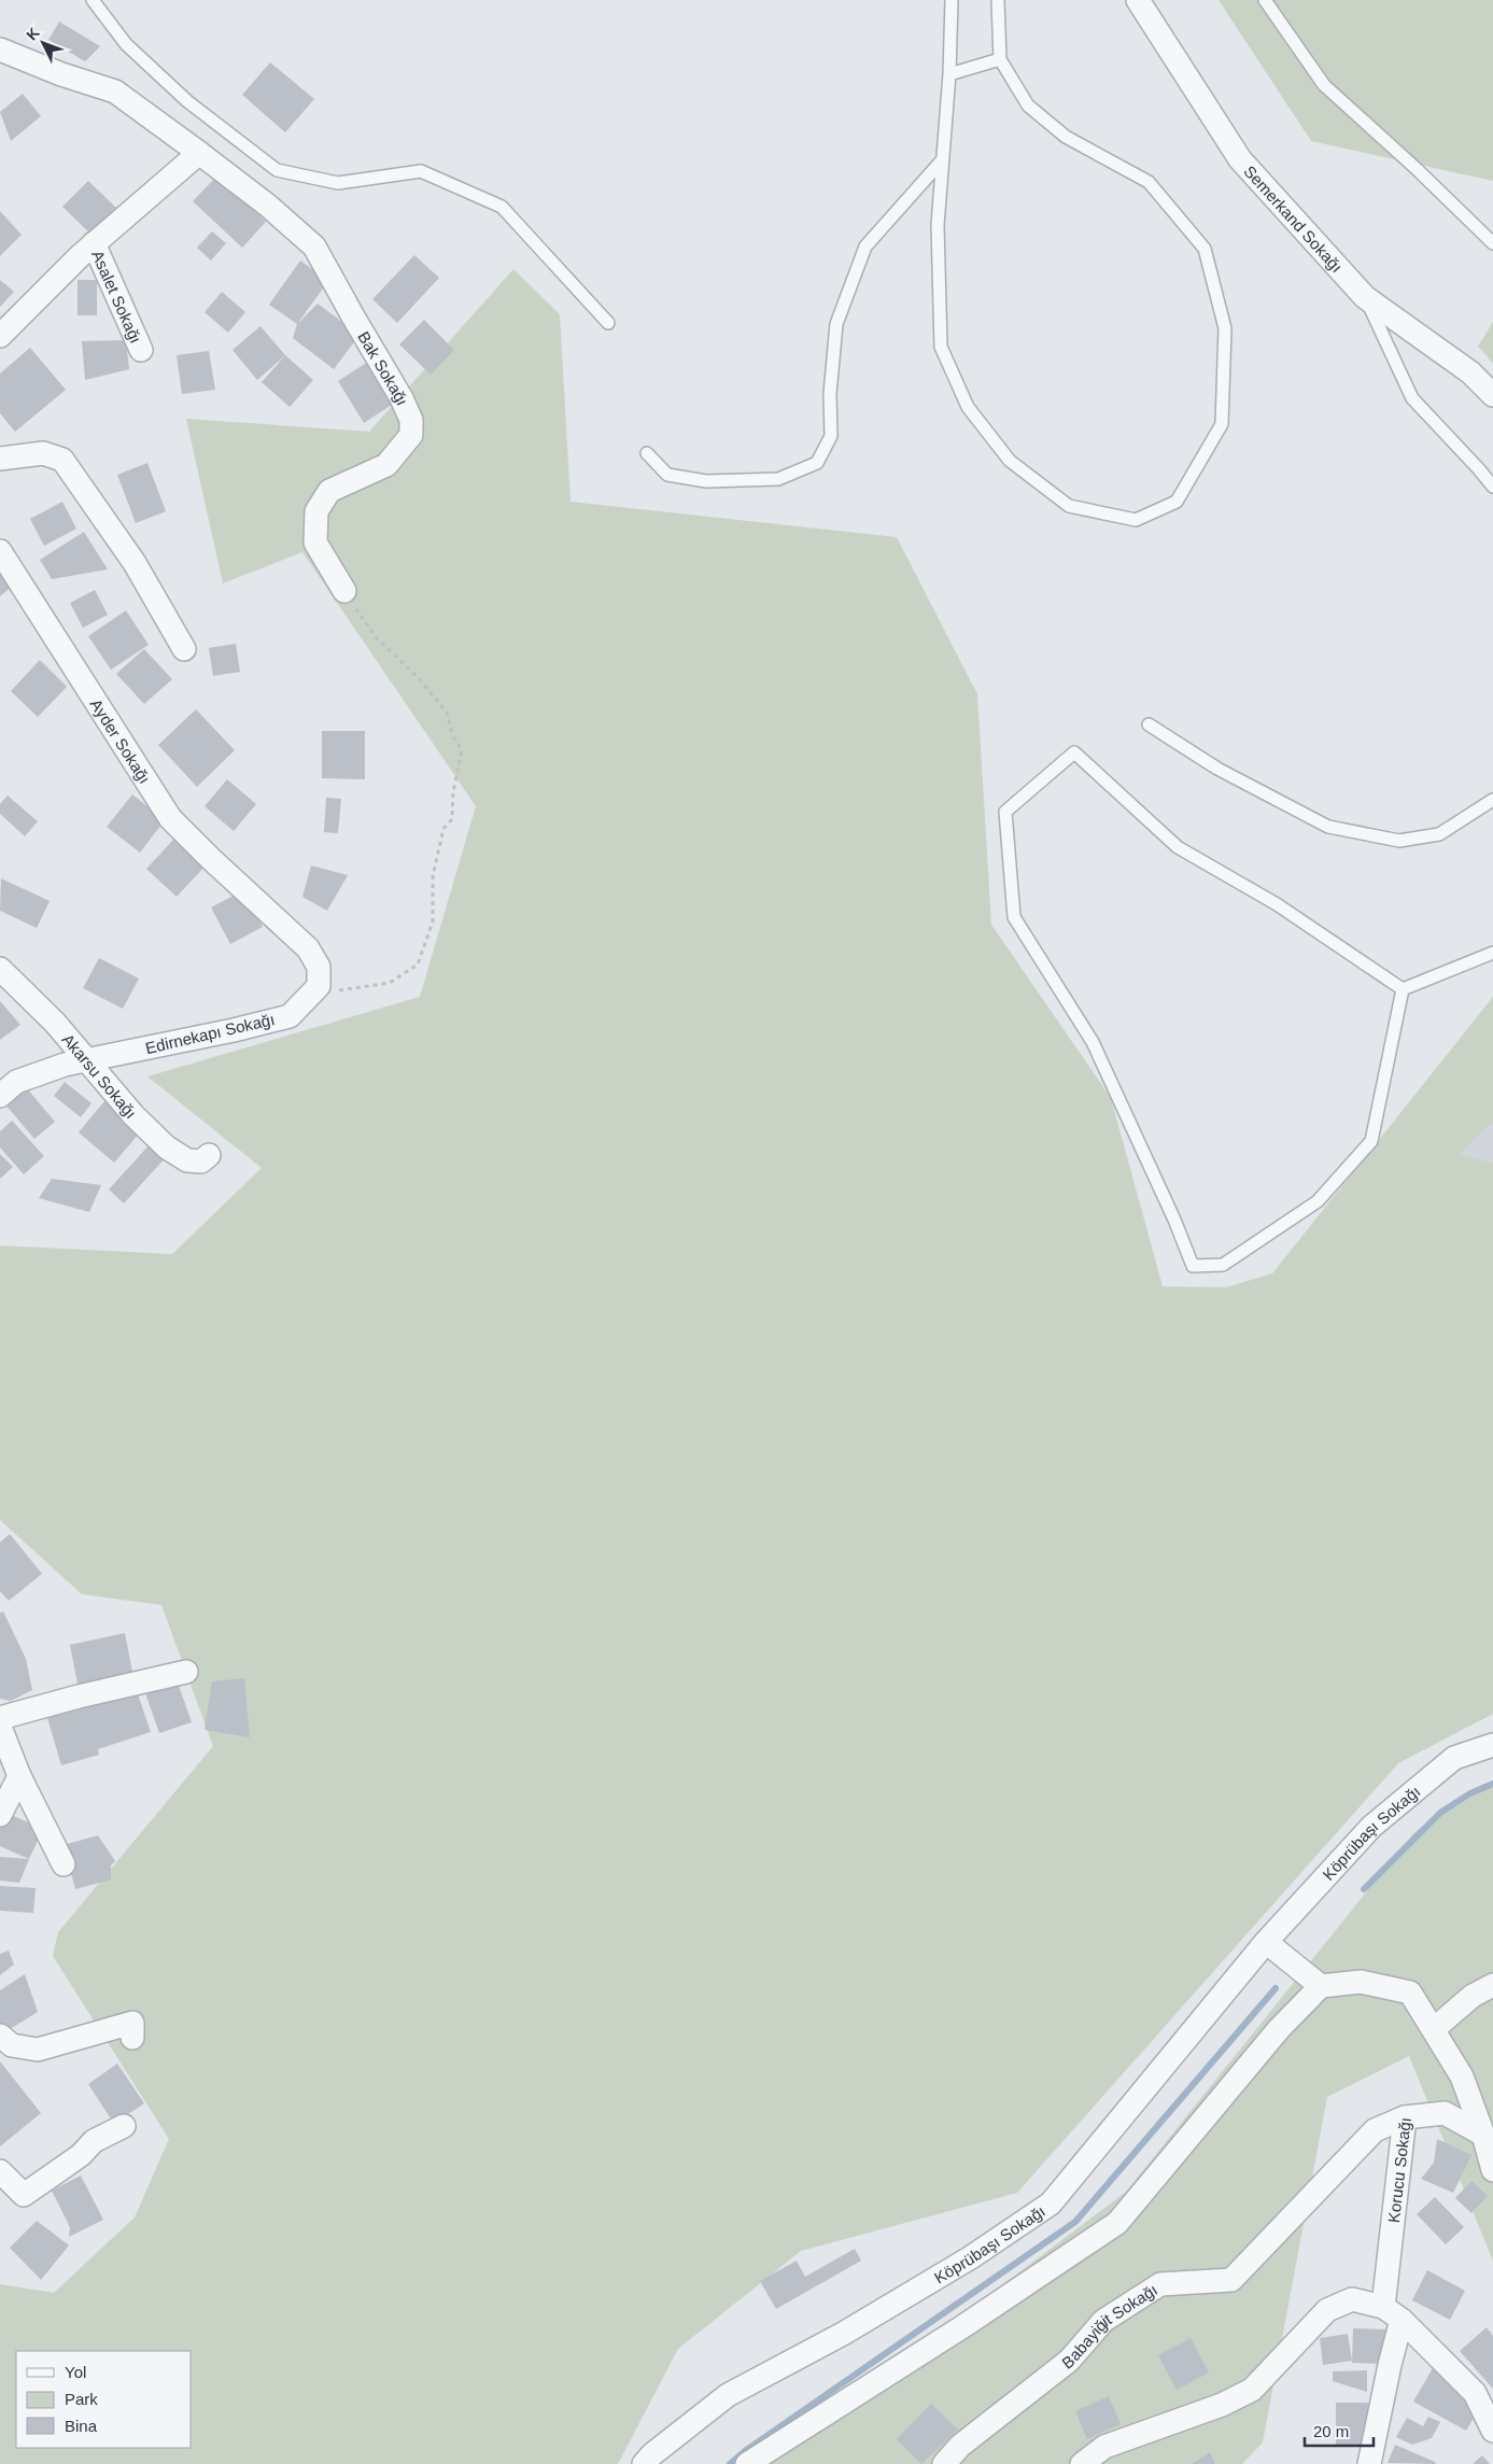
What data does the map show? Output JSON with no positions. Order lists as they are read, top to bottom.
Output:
{
  "streets": {
    "street": [
      "Semerkand Sokağı",
      "Asalet Sokağı",
      "Bak Sokağı",
      "Ayder Sokağı",
      "Edirnekapı Sokağı",
      "Akarsu Sokağı",
      "Köprübaşı Sokağı",
      "Korucu Sokağı",
      "Babayiğit Sokağı"
    ]
  },
  "crossings": [
    ["Ayder Sokağı", "Edirnekapı Sokağı"],
    ["Edirnekapı Sokağı", "Akarsu Sokağı"],
    ["Korucu Sokağı", "Babayiğit Sokağı"]
  ],
  "legend": ["Yol", "Park", "Bina"],
  "scale_bar": "20 m",
  "north": "top left"
}
